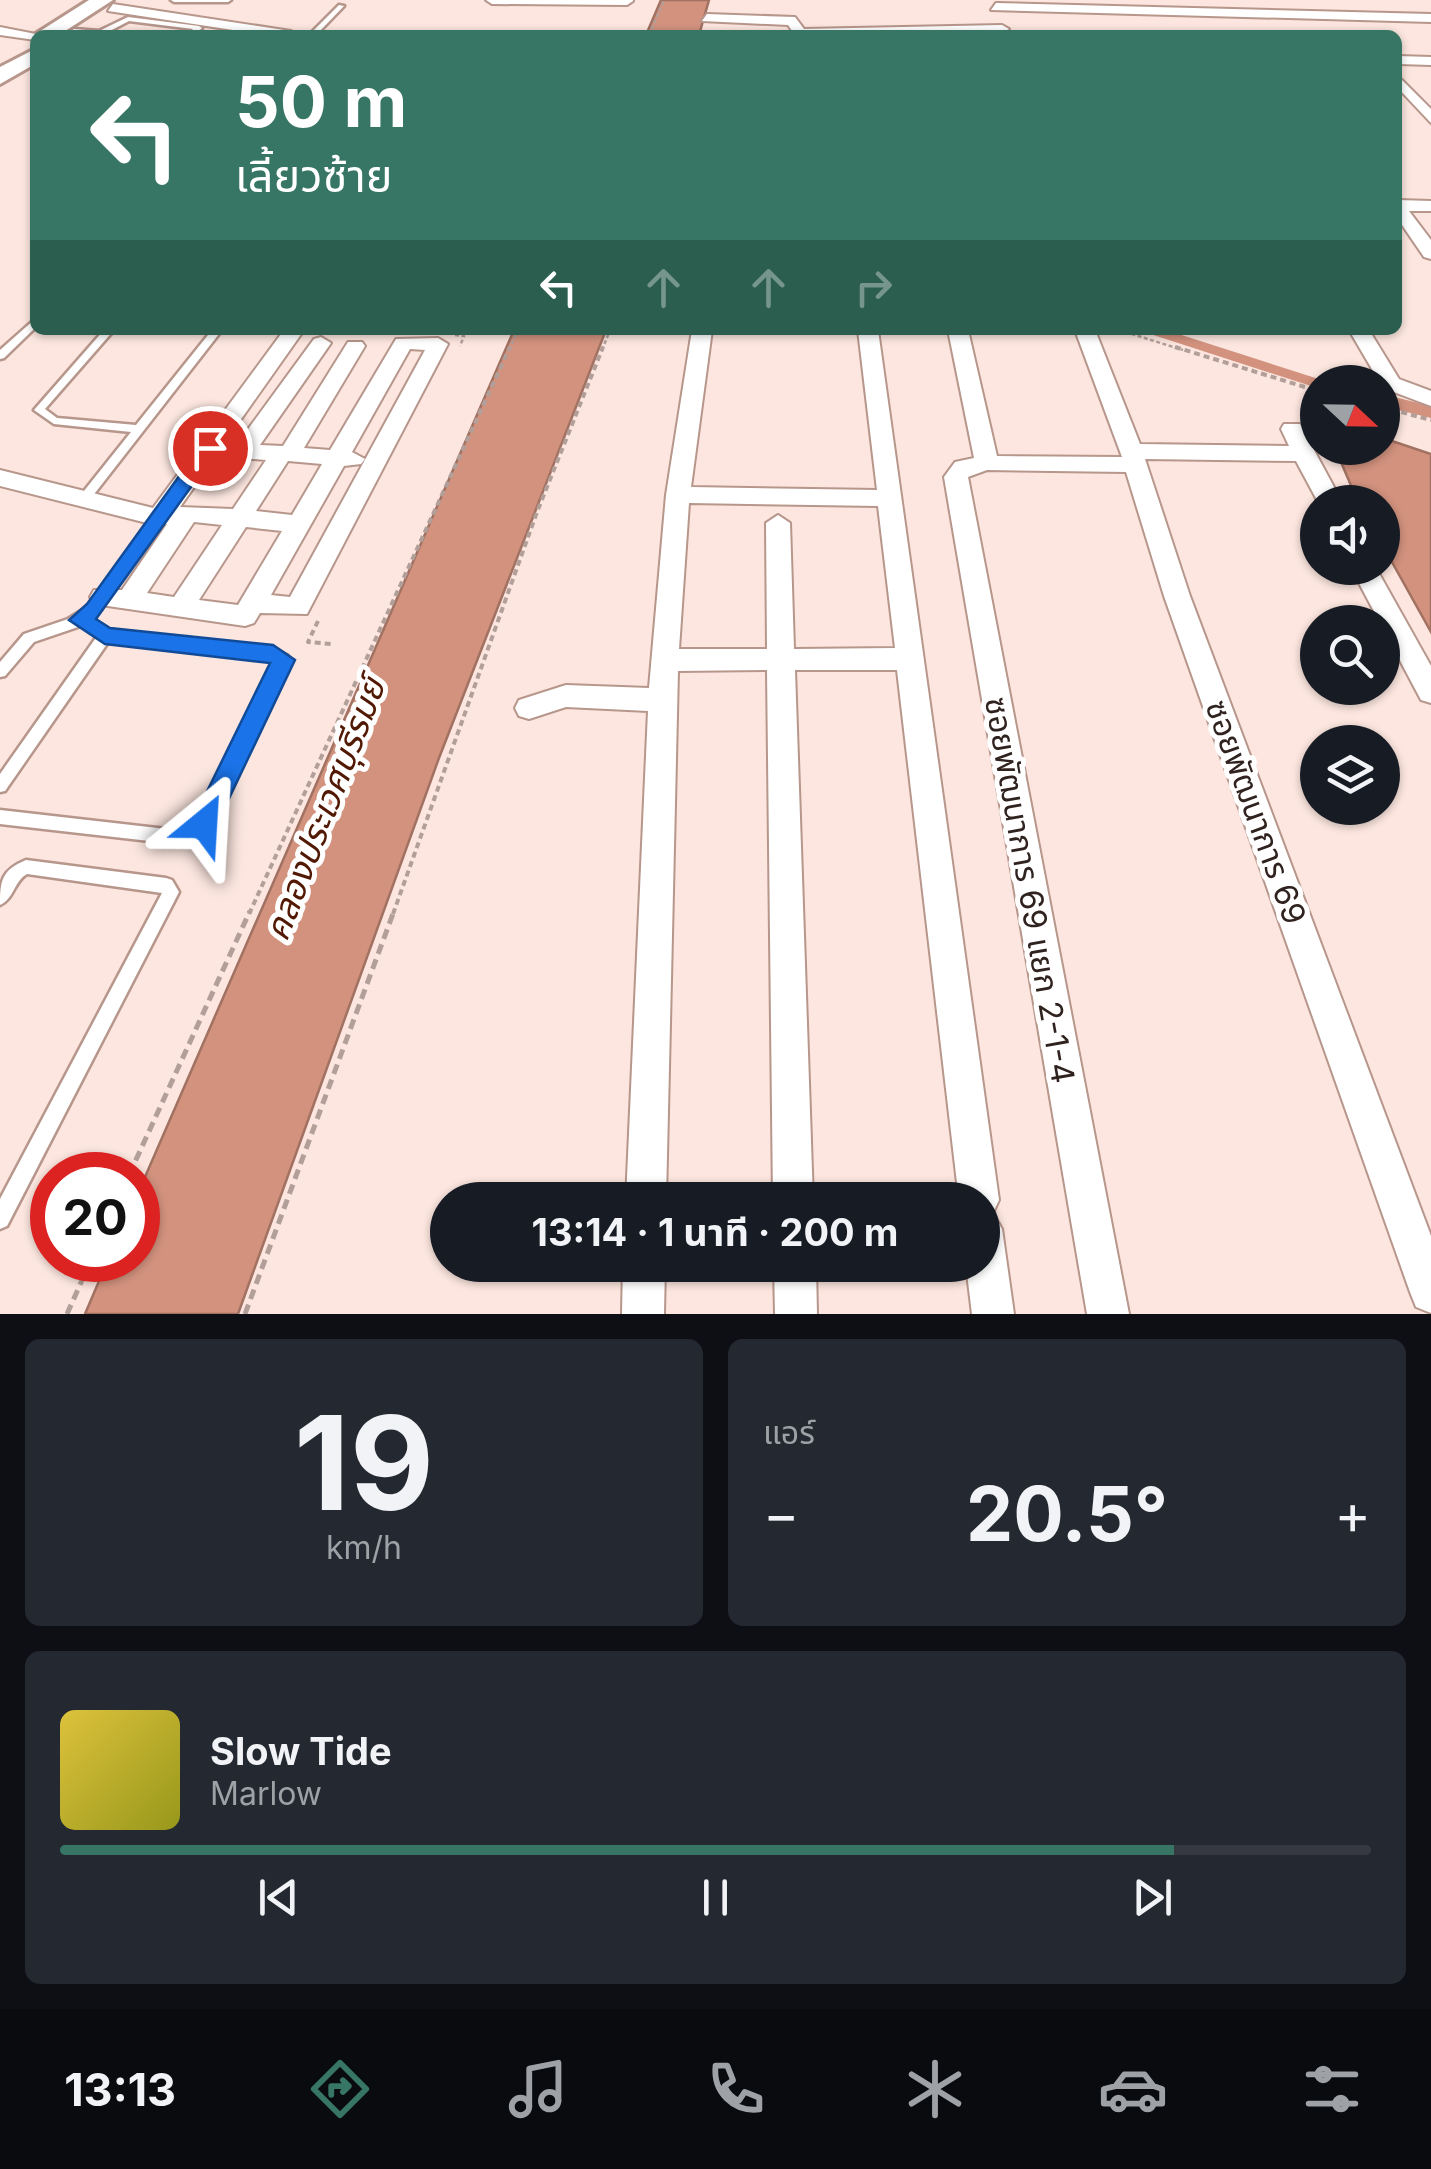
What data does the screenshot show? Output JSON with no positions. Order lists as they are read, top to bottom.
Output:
{
  "streets": {
    "street": ["ซอยพัฒนาการ 69", "ซอยพัฒนาการ 69 แยก 2-1-4"]
  },
  "water": ["คลองประเวศบุรีรมย์"],
  "north": "right",
  "page": {
    "turn": ["50 m", "เลี้ยวซ้าย"],
    "limit": "20",
    "trip": "13:14 · 1 นาที · 200 m",
    "tile": [
      ["19", "km/h"],
      "แอร์"
    ],
    "heat": ["−", "20.5°", "+"],
    "song": ["Slow Tide", "Marlow"],
    "tabs": "13:13"
  }
}
